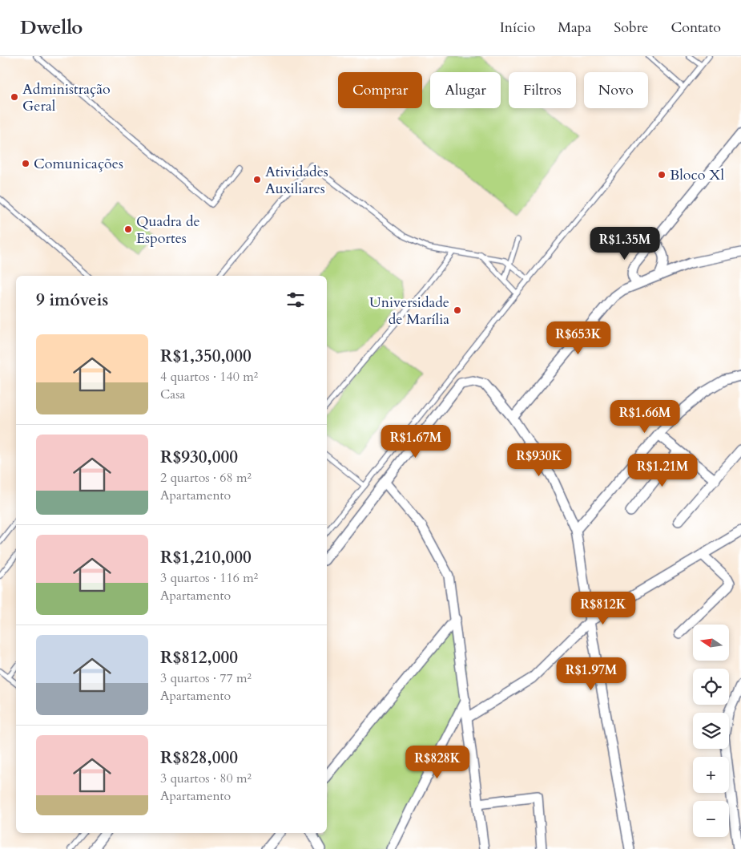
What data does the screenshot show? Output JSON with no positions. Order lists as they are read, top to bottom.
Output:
{
  "places": [
    "Administração Geral",
    "Comunicações",
    "Bloco Xl",
    "Atividades Auxiliares",
    "Quadra de Esportes",
    "Universidade de Marília"
  ],
  "north": "left",
  "page": {
    "header": "Dwello",
    "nav": [
      "Início",
      "Mapa",
      "Sobre",
      "Contato"
    ],
    "chip": [
      "Comprar",
      "Alugar",
      "Filtros",
      "Novo"
    ],
    "price": [
      "R$1.35M",
      "R$653K",
      "R$1.66M",
      "R$1.67M",
      "R$930K",
      "R$1.21M",
      "R$812K",
      "R$1.97M",
      "R$828K"
    ],
    "heading": "9 imóveis",
    "list": [
      {
        "name": "R$1,350,000",
        "note": "4 quartos · 140 m² · Casa"
      },
      {
        "name": "R$930,000",
        "note": "2 quartos · 68 m² · Apartamento"
      },
      {
        "name": "R$1,210,000",
        "note": "3 quartos · 116 m² · Apartamento"
      },
      {
        "name": "R$812,000",
        "note": "3 quartos · 77 m² · Apartamento"
      },
      {
        "name": "R$828,000",
        "note": "3 quartos · 80 m² · Apartamento"
      }
    ],
    "map_buttons": ["+", "−"]
  }
}
